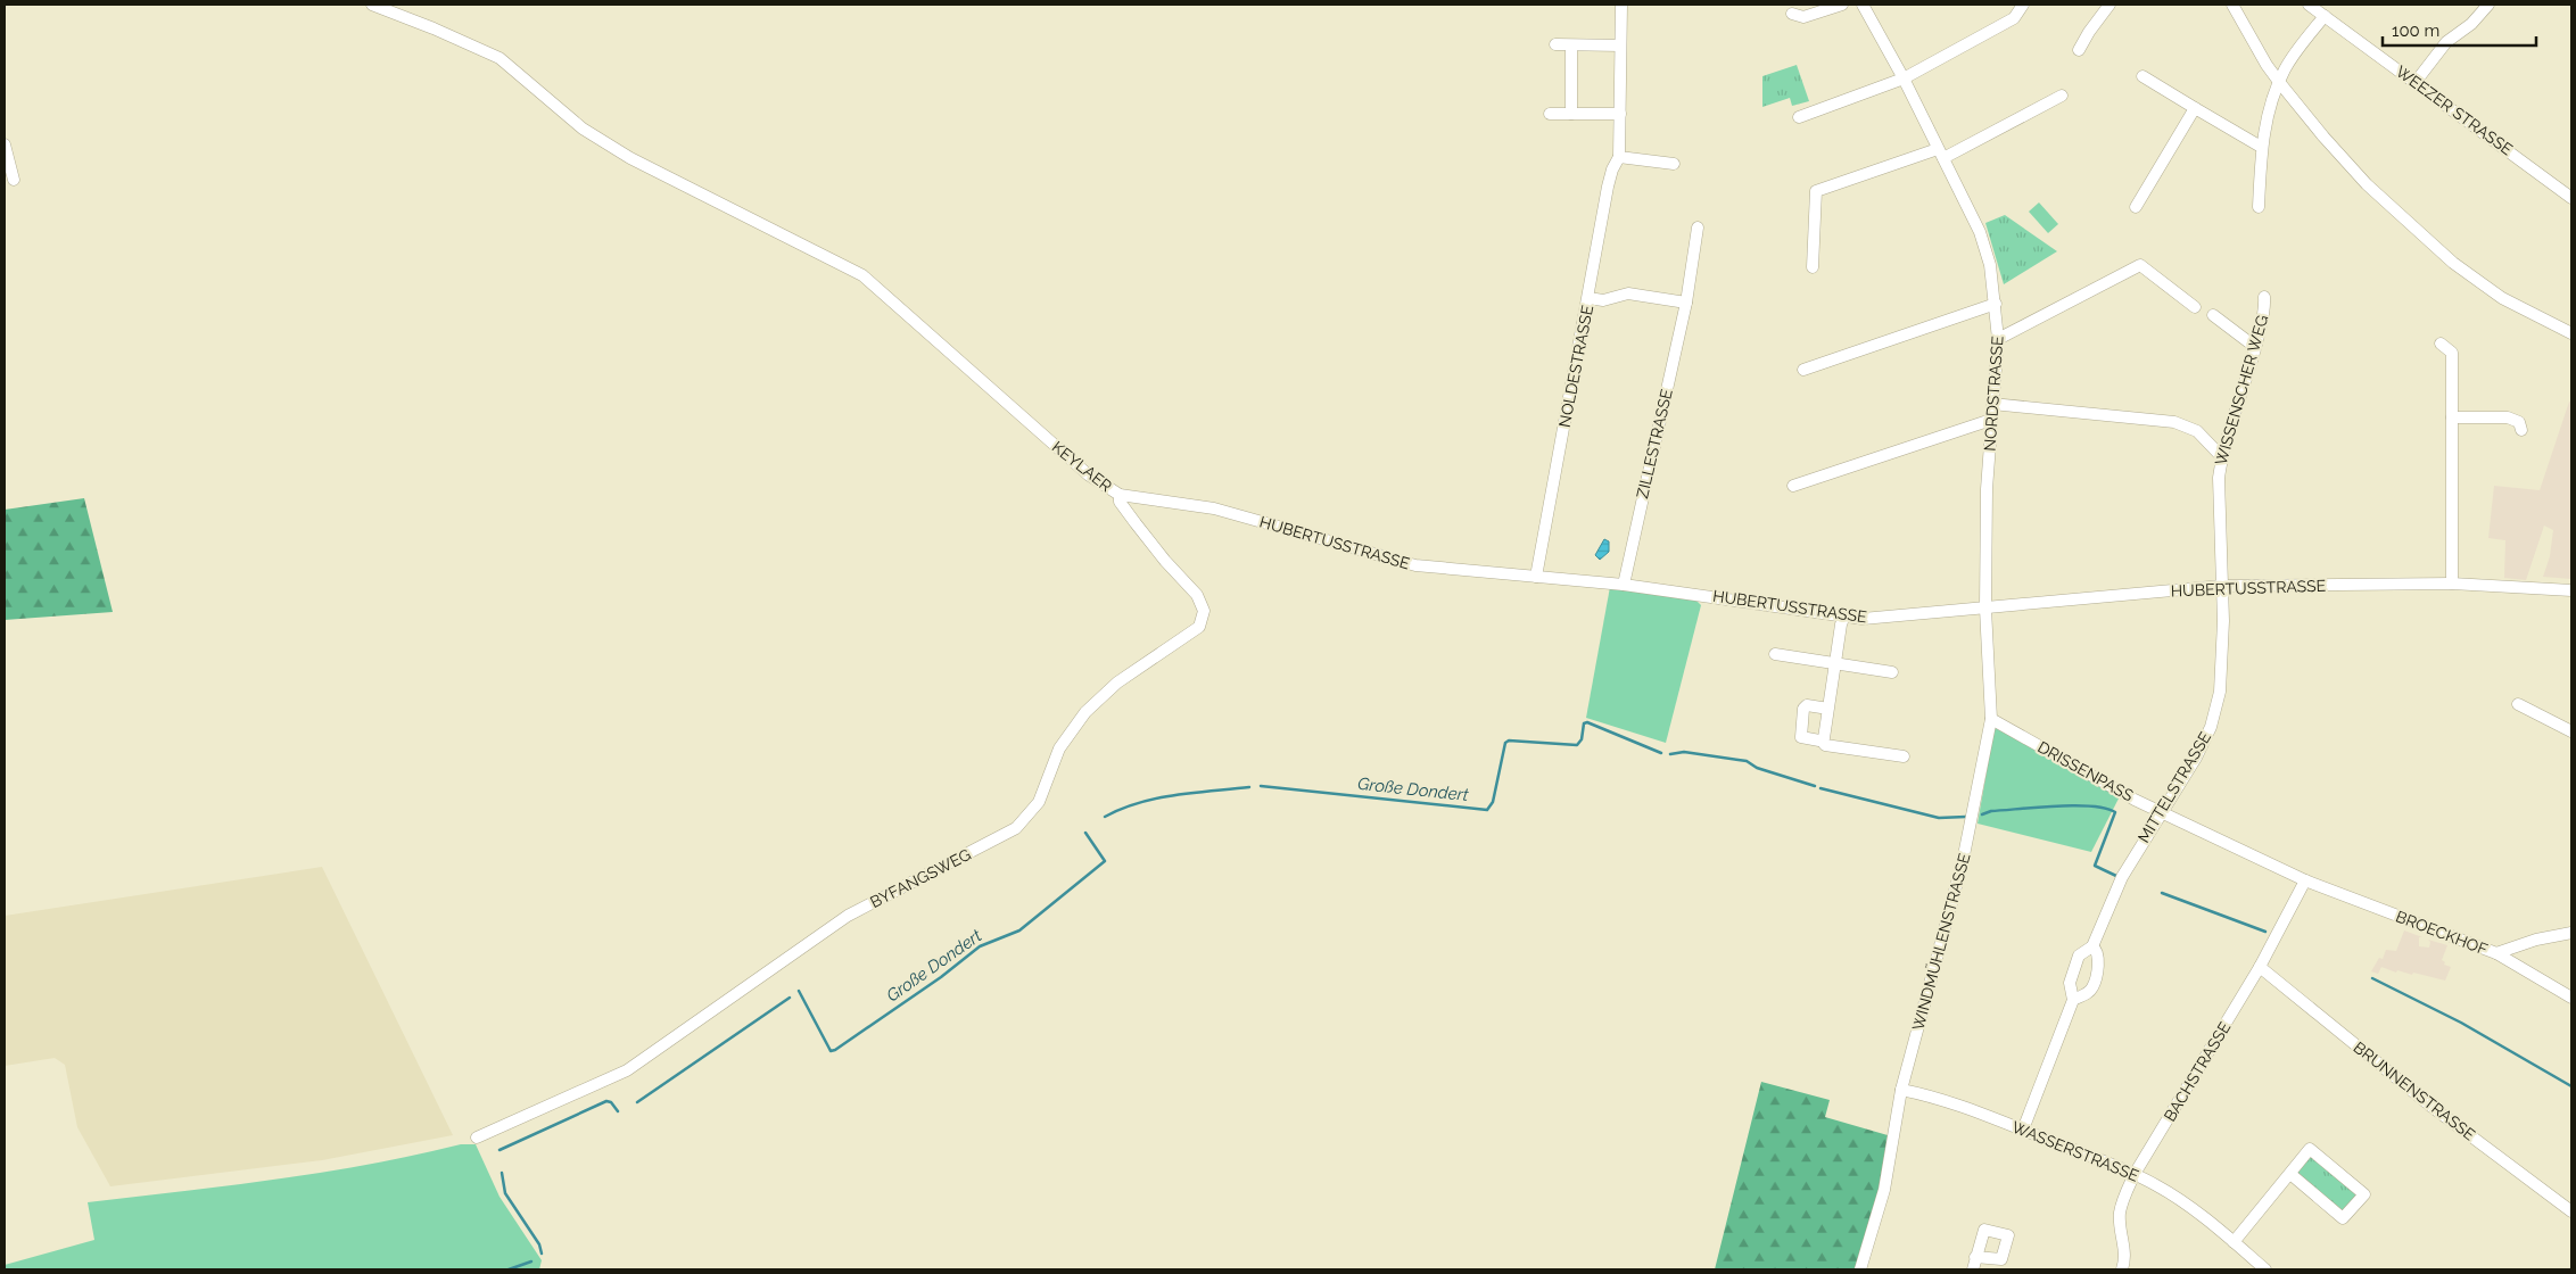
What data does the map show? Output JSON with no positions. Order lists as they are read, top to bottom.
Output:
{
  "streets": {
    "street": [
      "WEEZER STRASSE",
      "NOLDESTRASSE",
      "WISSENSCHER WEG",
      "NORDSTRASSE",
      "ZILLESTRASSE",
      "KEYLAER",
      "HUBERTUSSTRASSE",
      "DRISSENPASS",
      "MITTELSTRASSE",
      "BYFANGSWEG",
      "BROECKHOF",
      "WINDMÜHLENSTRASSE",
      "BACHSTRASSE",
      "BRUNNENSTRASSE",
      "WASSERSTRASSE"
    ]
  },
  "crossings": [
    ["NOLDESTRASSE", "HUBERTUSSTRASSE"],
    ["WISSENSCHER WEG", "HUBERTUSSTRASSE"],
    ["WISSENSCHER WEG", "MITTELSTRASSE"],
    ["NORDSTRASSE", "HUBERTUSSTRASSE"],
    ["NORDSTRASSE", "WINDMÜHLENSTRASSE"],
    ["ZILLESTRASSE", "HUBERTUSSTRASSE"],
    ["KEYLAER", "HUBERTUSSTRASSE"],
    ["KEYLAER", "BYFANGSWEG"],
    ["HUBERTUSSTRASSE", "MITTELSTRASSE"],
    ["HUBERTUSSTRASSE", "BYFANGSWEG"],
    ["HUBERTUSSTRASSE", "WINDMÜHLENSTRASSE"],
    ["DRISSENPASS", "MITTELSTRASSE"],
    ["DRISSENPASS", "BROECKHOF"],
    ["DRISSENPASS", "WINDMÜHLENSTRASSE"],
    ["DRISSENPASS", "BACHSTRASSE"],
    ["MITTELSTRASSE", "WASSERSTRASSE"],
    ["BROECKHOF", "BACHSTRASSE"],
    ["WINDMÜHLENSTRASSE", "WASSERSTRASSE"],
    ["BACHSTRASSE", "BRUNNENSTRASSE"],
    ["BACHSTRASSE", "WASSERSTRASSE"]
  ],
  "water": ["Große Dondert"],
  "scale_bar": "100 m"
}
